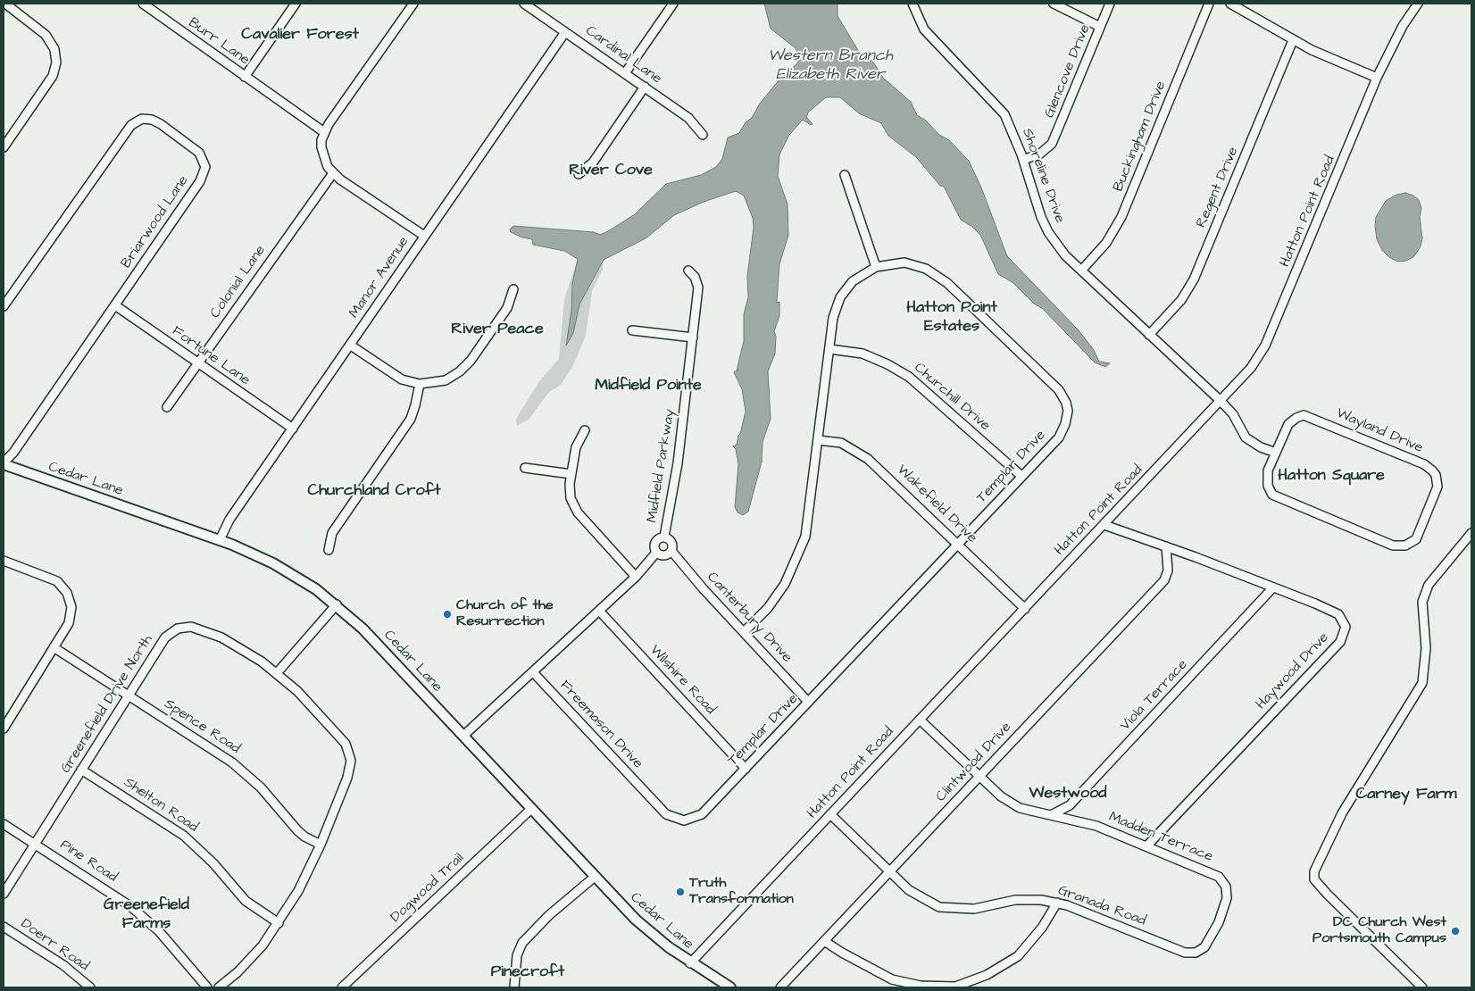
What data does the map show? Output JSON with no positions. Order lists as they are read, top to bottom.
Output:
{
  "streets": {
    "main road": ["Cedar Lane"],
    "street": [
      "Burr Lane",
      "Cardinal Lane",
      "Glencove Drive",
      "Buckingham Drive",
      "Shoreline Drive",
      "Regent Drive",
      "Hatton Point Road",
      "Briarwood Lane",
      "Manor Avenue",
      "Colonial Lane",
      "Fortune Lane",
      "Churchill Drive",
      "Wayland Drive",
      "Midfield Parkway",
      "Templar Drive",
      "Wakefield Drive",
      "Canterbury Drive",
      "Haywood Drive",
      "Wilshire Road",
      "Viola Terrace",
      "Greenefield Drive North",
      "Freemason Drive",
      "Spence Road",
      "Clintwood Drive",
      "Shelton Road",
      "Madden Terrace",
      "Pine Road",
      "Dogwood Trail",
      "Granada Road",
      "Doerr Road"
    ]
  },
  "crossings": [
    ["Cardinal Lane", "Manor Avenue"],
    ["Glencove Drive", "Shoreline Drive"],
    ["Buckingham Drive", "Shoreline Drive"],
    ["Shoreline Drive", "Regent Drive"],
    ["Shoreline Drive", "Hatton Point Road"],
    ["Hatton Point Road", "Cedar Lane"],
    ["Hatton Point Road", "Wakefield Drive"],
    ["Hatton Point Road", "Haywood Drive"],
    ["Hatton Point Road", "Madden Terrace"],
    ["Hatton Point Road", "Granada Road"],
    ["Briarwood Lane", "Fortune Lane"],
    ["Briarwood Lane", "Cedar Lane"],
    ["Manor Avenue", "Fortune Lane"],
    ["Manor Avenue", "Cedar Lane"],
    ["Colonial Lane", "Fortune Lane"],
    ["Churchill Drive", "Templar Drive"],
    ["Midfield Parkway", "Canterbury Drive"],
    ["Templar Drive", "Wakefield Drive"],
    ["Templar Drive", "Canterbury Drive"],
    ["Templar Drive", "Wilshire Road"],
    ["Templar Drive", "Freemason Drive"],
    ["Cedar Lane", "Dogwood Trail"],
    ["Haywood Drive", "Viola Terrace"],
    ["Haywood Drive", "Clintwood Drive"],
    ["Haywood Drive", "Madden Terrace"],
    ["Viola Terrace", "Madden Terrace"],
    ["Greenefield Drive North", "Spence Road"],
    ["Greenefield Drive North", "Shelton Road"],
    ["Greenefield Drive North", "Pine Road"],
    ["Clintwood Drive", "Madden Terrace"],
    ["Clintwood Drive", "Granada Road"],
    ["Madden Terrace", "Granada Road"]
  ],
  "districts": [
    "Cavalier Forest",
    "River Cove",
    "Hatton Point Estates",
    "River Peace",
    "Midfield Pointe",
    "Hatton Square",
    "Churchland Croft",
    "Westwood",
    "Carney Farm",
    "Greenefield Farms",
    "Pinecroft"
  ],
  "water": ["Western Branch Elizabeth River"],
  "places": ["Church of the Resurrection", "Truth Transformation", "DC Church West Portsmouth Campus"]
}
